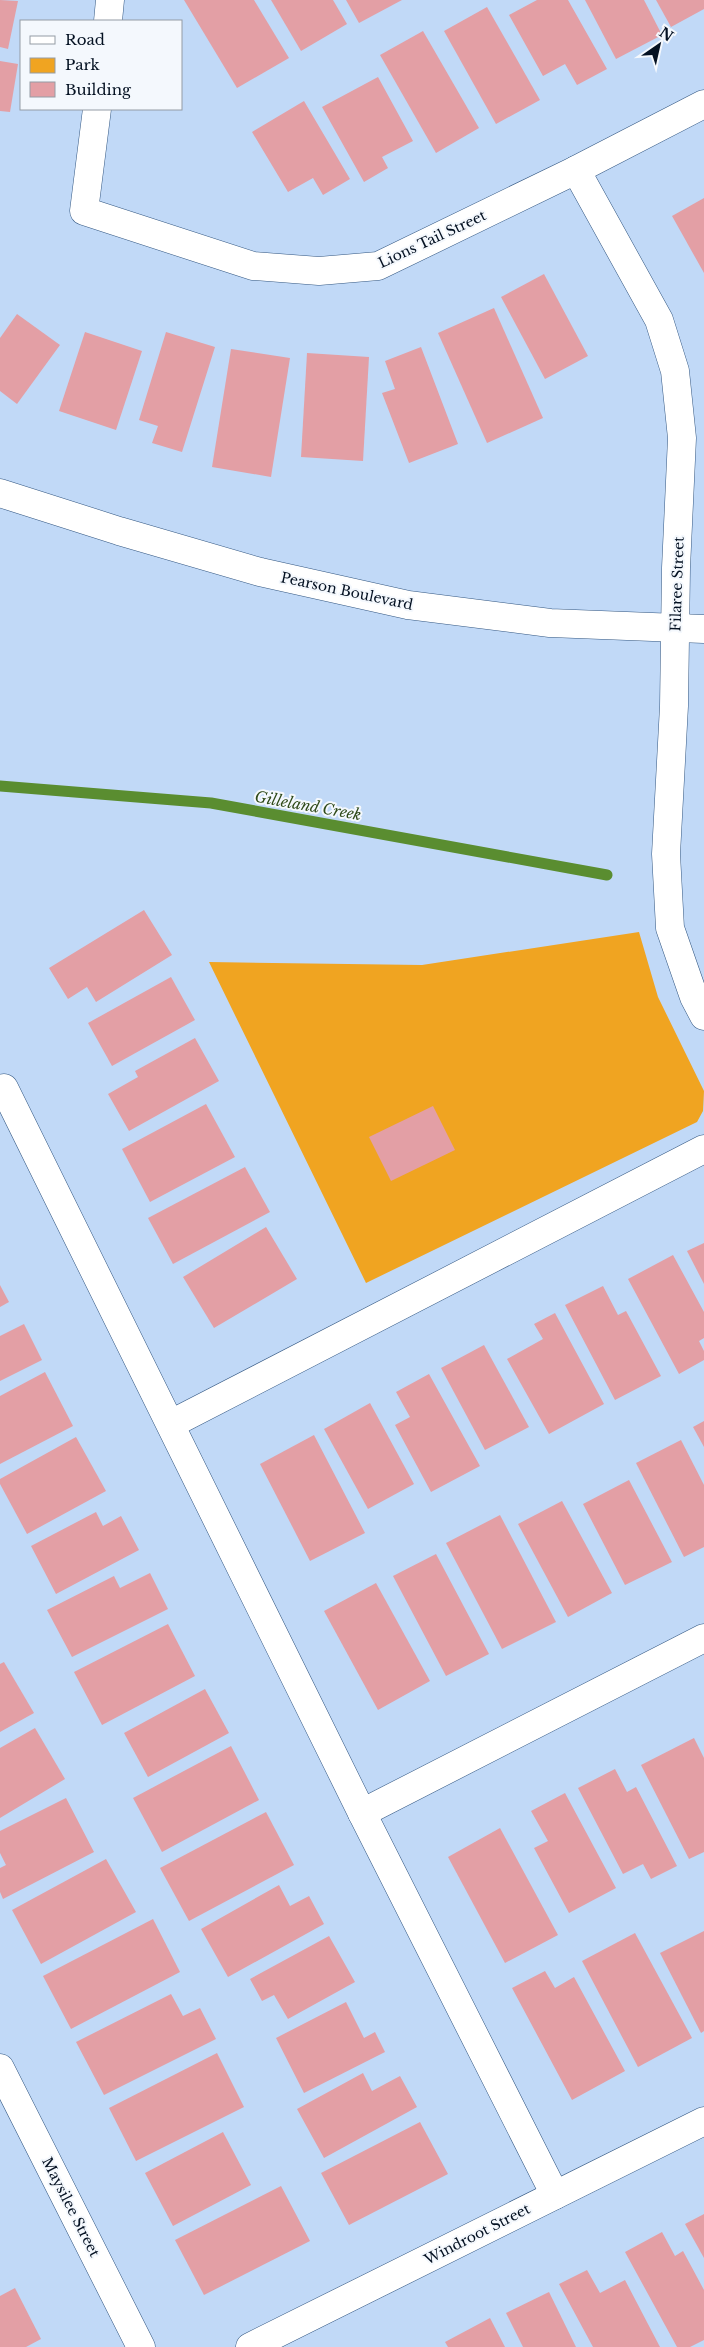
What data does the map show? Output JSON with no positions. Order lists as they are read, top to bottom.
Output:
{
  "streets": {
    "street": [
      "Lions Tail Street",
      "Filaree Street",
      "Pearson Boulevard",
      "Maysilee Street",
      "Windroot Street"
    ]
  },
  "crossings": [
    ["Lions Tail Street", "Filaree Street"],
    ["Filaree Street", "Pearson Boulevard"]
  ],
  "water": ["Gilleland Creek"],
  "legend": ["Road", "Park", "Building"],
  "north": "top right"
}
